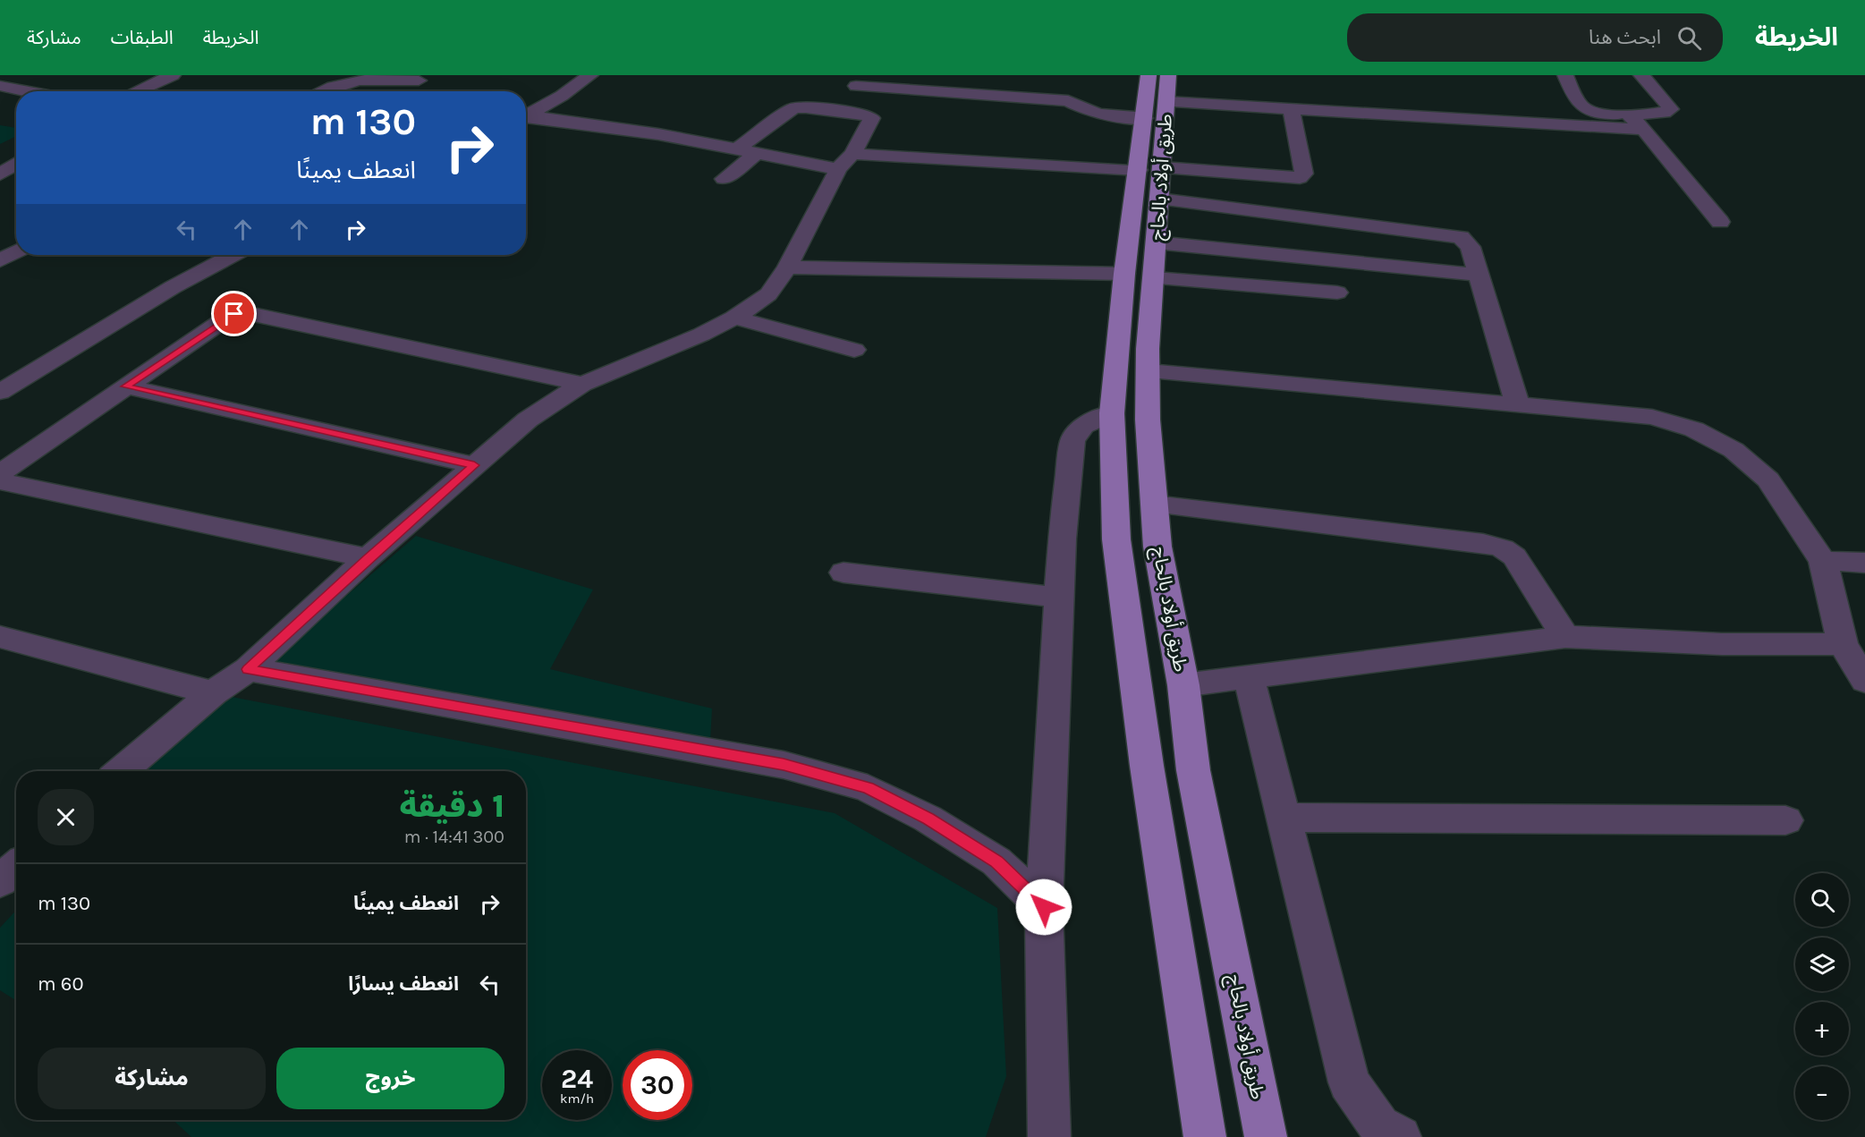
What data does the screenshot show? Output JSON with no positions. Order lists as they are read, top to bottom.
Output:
{
  "streets": {
    "main road": ["طريق أولاد بالحاج"]
  },
  "page": {
    "header": "الخريطة",
    "search": "ابحث هنا",
    "nav": ["الخريطة", "الطبقات", "مشاركة"],
    "turn": ["130 m", "انعطف يمينًا"],
    "heading": ["1 دقيقة", "300 m · 14:41"],
    "list": [
      {
        "name": "انعطف يمينًا",
        "value": "130 m"
      },
      {
        "name": "انعطف يسارًا",
        "value": "60 m"
      }
    ],
    "map_buttons": ["+", "−"],
    "buttons": ["خروج", "مشاركة"],
    "speed": "24 km/h",
    "limit": "30"
  }
}
